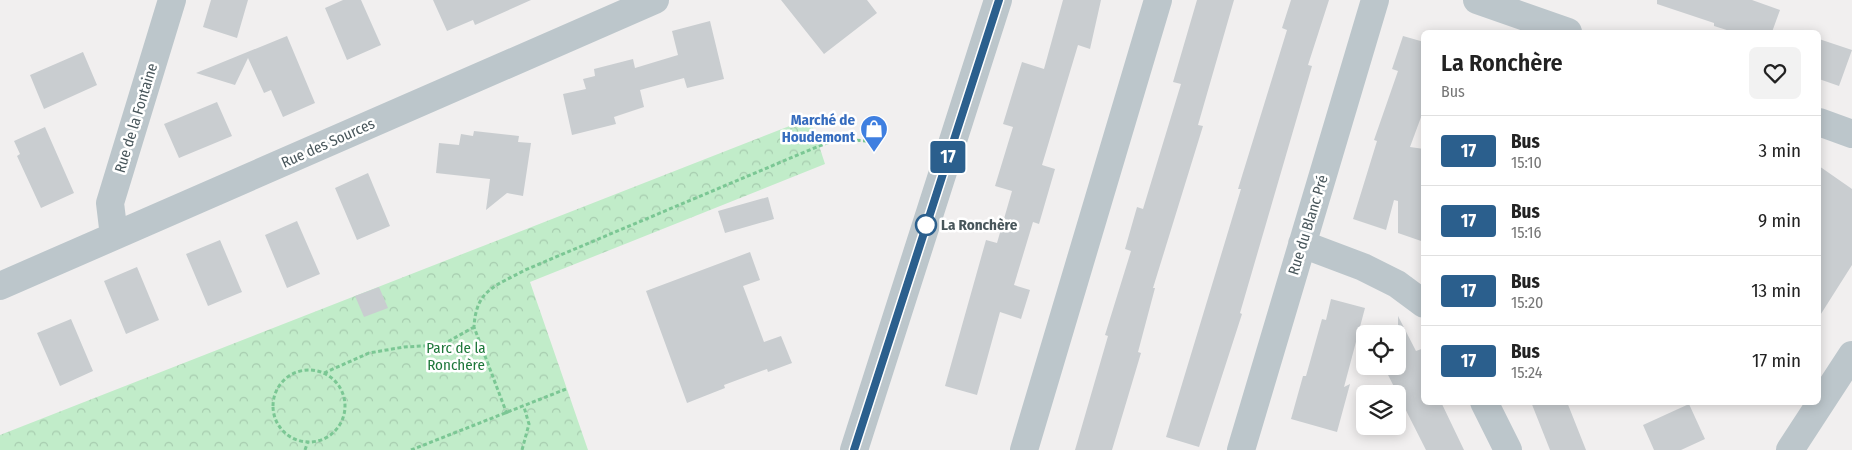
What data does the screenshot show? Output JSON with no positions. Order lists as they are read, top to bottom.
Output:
{
  "streets": {
    "street": ["Rue de la Fontaine", "Rue des Sources", "Rue du Blanc Pré"]
  },
  "crossings": [
    ["Rue de la Fontaine", "Rue des Sources"]
  ],
  "parks": ["Parc de la Ronchère"],
  "places": {
    "shop": ["Marché de Houdemont"],
    "other": ["La Ronchère"]
  },
  "lines": ["bus line 17"],
  "page": {
    "on_map": "17",
    "heading": ["La Ronchère", "Bus"],
    "list": [
      {
        "mark": "17",
        "name": "Bus",
        "note": "15:10",
        "value": "3 min"
      },
      {
        "mark": "17",
        "name": "Bus",
        "note": "15:16",
        "value": "9 min"
      },
      {
        "mark": "17",
        "name": "Bus",
        "note": "15:20",
        "value": "13 min"
      },
      {
        "mark": "17",
        "name": "Bus",
        "note": "15:24",
        "value": "17 min"
      }
    ]
  }
}
